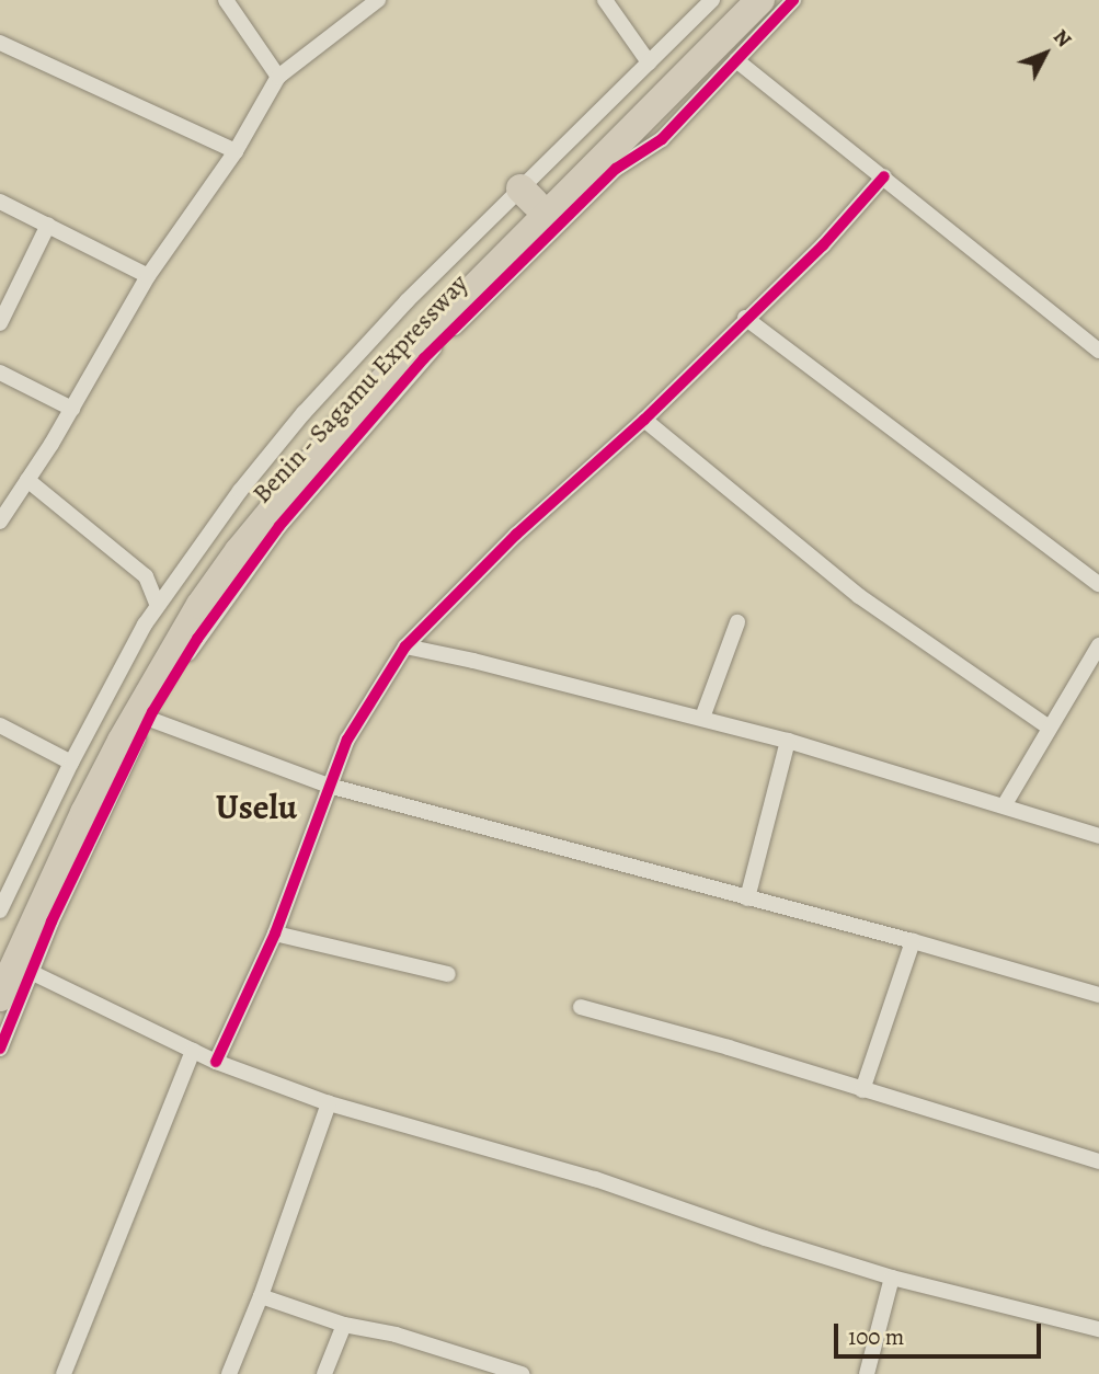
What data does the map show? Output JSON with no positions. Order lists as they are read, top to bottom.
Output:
{
  "streets": {
    "highway": ["Benin - Sagamu Expressway"]
  },
  "districts": ["Uselu"],
  "scale_bar": "100 m",
  "north": "top right"
}
